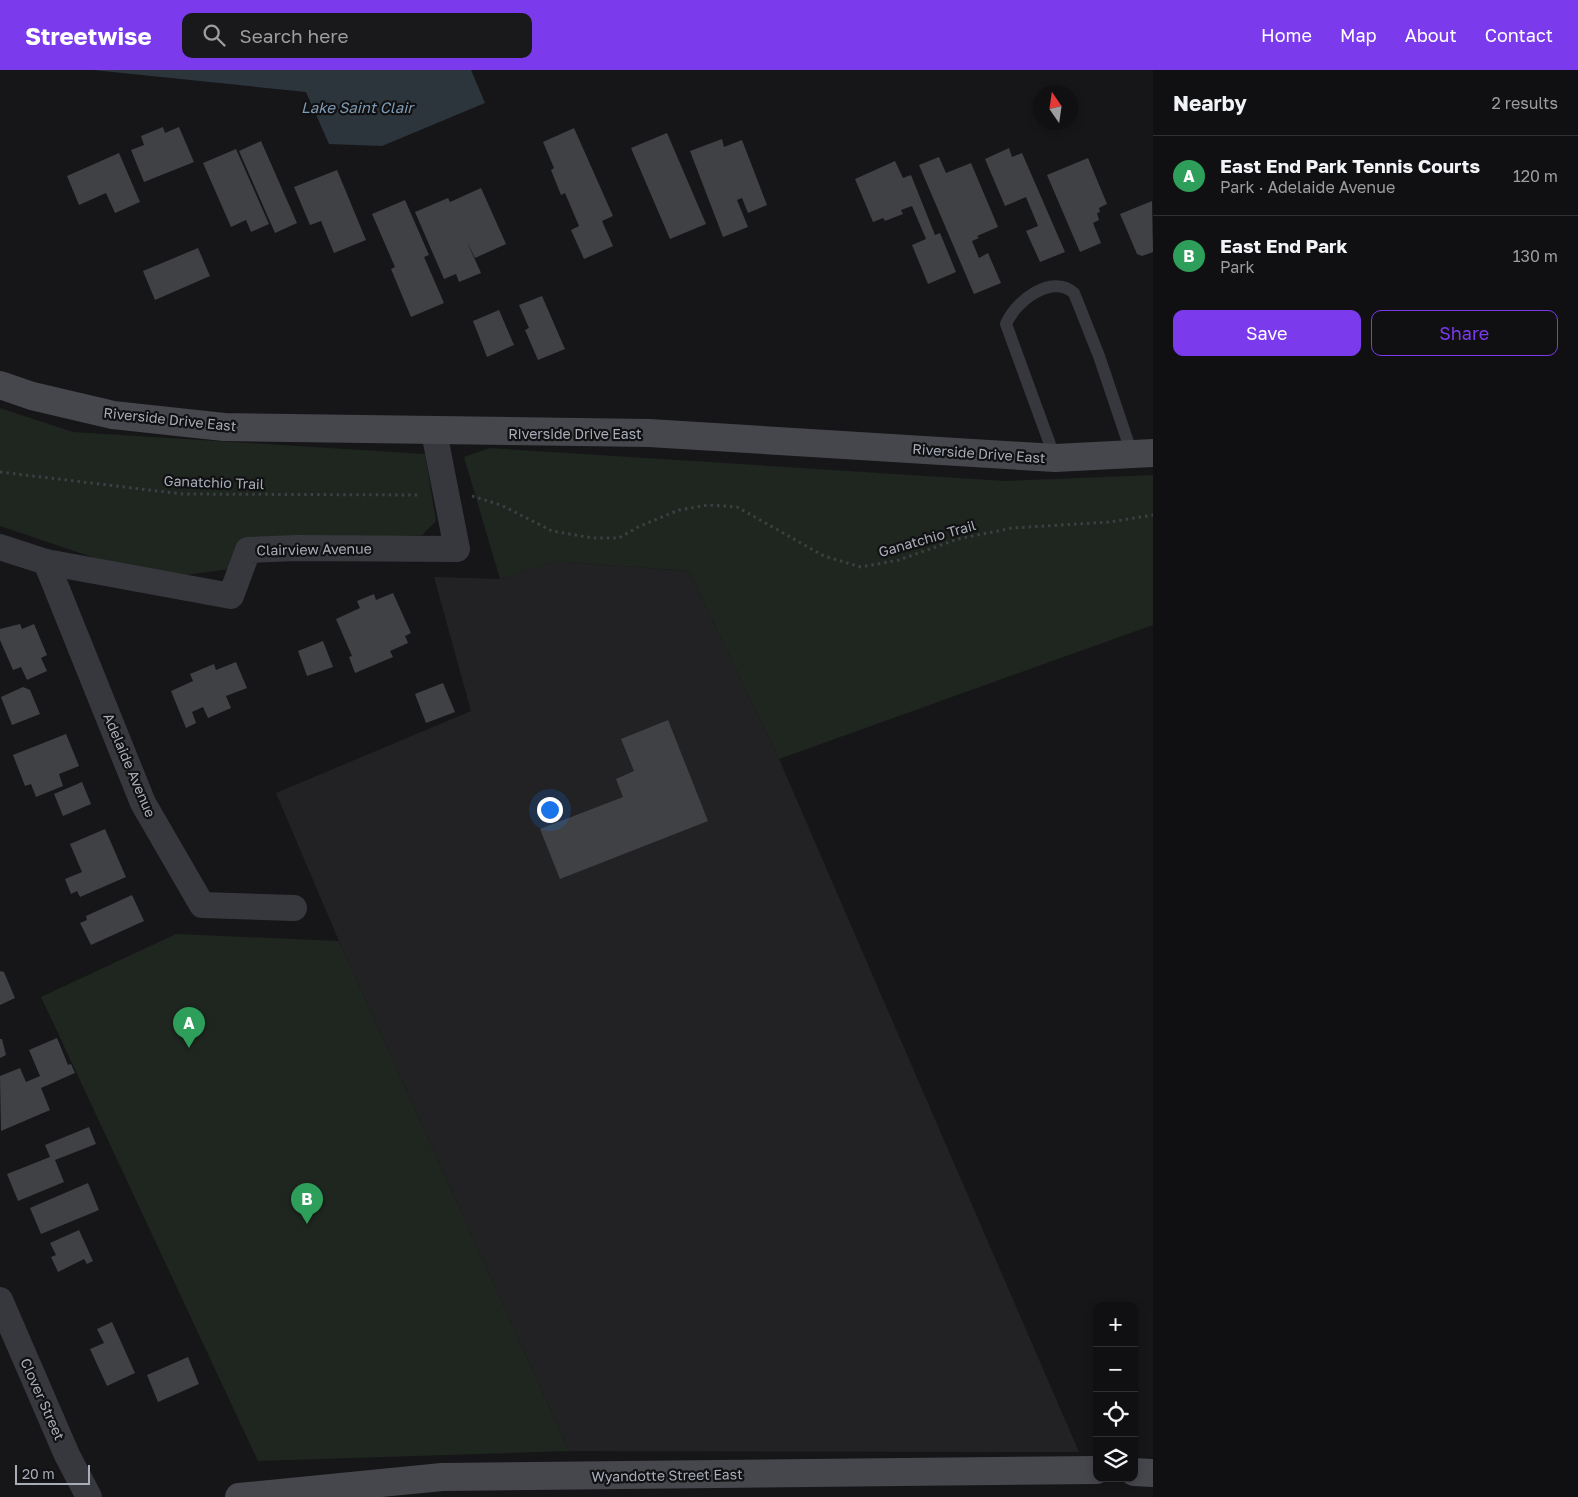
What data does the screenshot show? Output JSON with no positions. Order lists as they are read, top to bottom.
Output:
{
  "streets": {
    "main road": ["Riverside Drive East", "Wyandotte Street East"],
    "street": ["Clairview Avenue", "Adelaide Avenue", "Clover Street"],
    "path": ["Ganatchio Trail"]
  },
  "crossings": [
    ["Riverside Drive East", "Clairview Avenue"],
    ["Clairview Avenue", "Adelaide Avenue"]
  ],
  "water": ["Lake Saint Clair"],
  "scale_bar": "20 m",
  "north": "top",
  "page": {
    "header": "Streetwise",
    "search": "Search here",
    "nav": [
      "Home",
      "Map",
      "About",
      "Contact"
    ],
    "heading": ["Nearby", "2 results"],
    "list": [
      {
        "mark": "A",
        "name": "East End Park Tennis Courts",
        "note": "Park · Adelaide Avenue",
        "value": "120 m"
      },
      {
        "mark": "B",
        "name": "East End Park",
        "note": "Park",
        "value": "130 m"
      }
    ],
    "buttons": ["Save", "Share"],
    "pins": ["A", "B"],
    "map_buttons": ["+", "−"],
    "scale": "20 m"
  }
}
